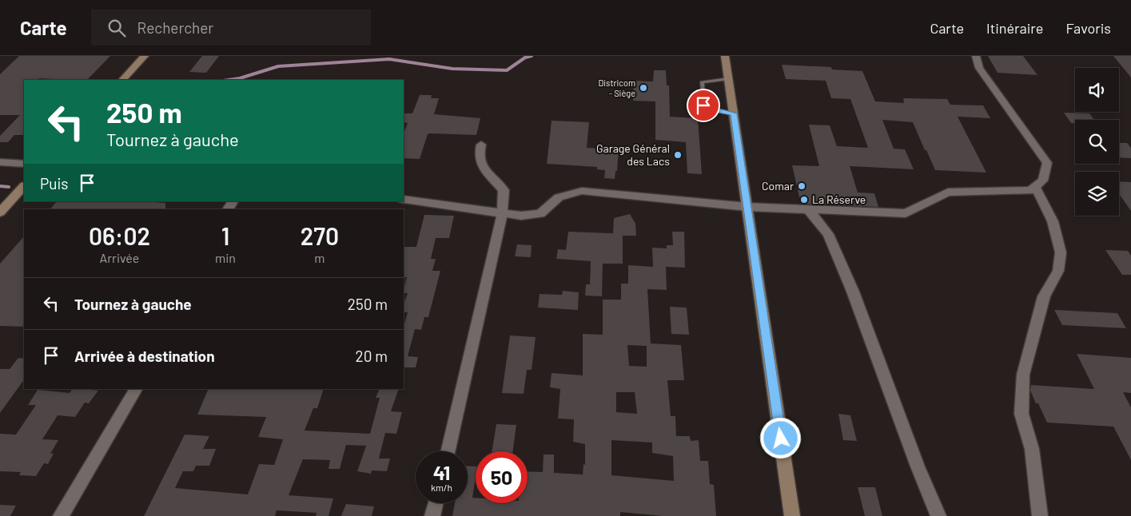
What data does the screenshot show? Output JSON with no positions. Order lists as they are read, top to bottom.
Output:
{
  "places": [
    "Districom - Siège",
    "Garage Général des Lacs",
    "Comar",
    "La Réserve"
  ],
  "page": {
    "header": "Carte",
    "search": "Rechercher",
    "nav": ["Carte", "Itinéraire", "Favoris"],
    "turn": ["250 m", "Tournez à gauche"],
    "then": "Puis",
    "eta": [
      "06:02",
      "Arrivée",
      "1",
      "min",
      "270",
      "m"
    ],
    "list": [
      {
        "name": "Tournez à gauche",
        "value": "250 m"
      },
      {
        "name": "Arrivée à destination",
        "value": "20 m"
      }
    ],
    "speed": "41 km/h",
    "limit": "50"
  }
}
